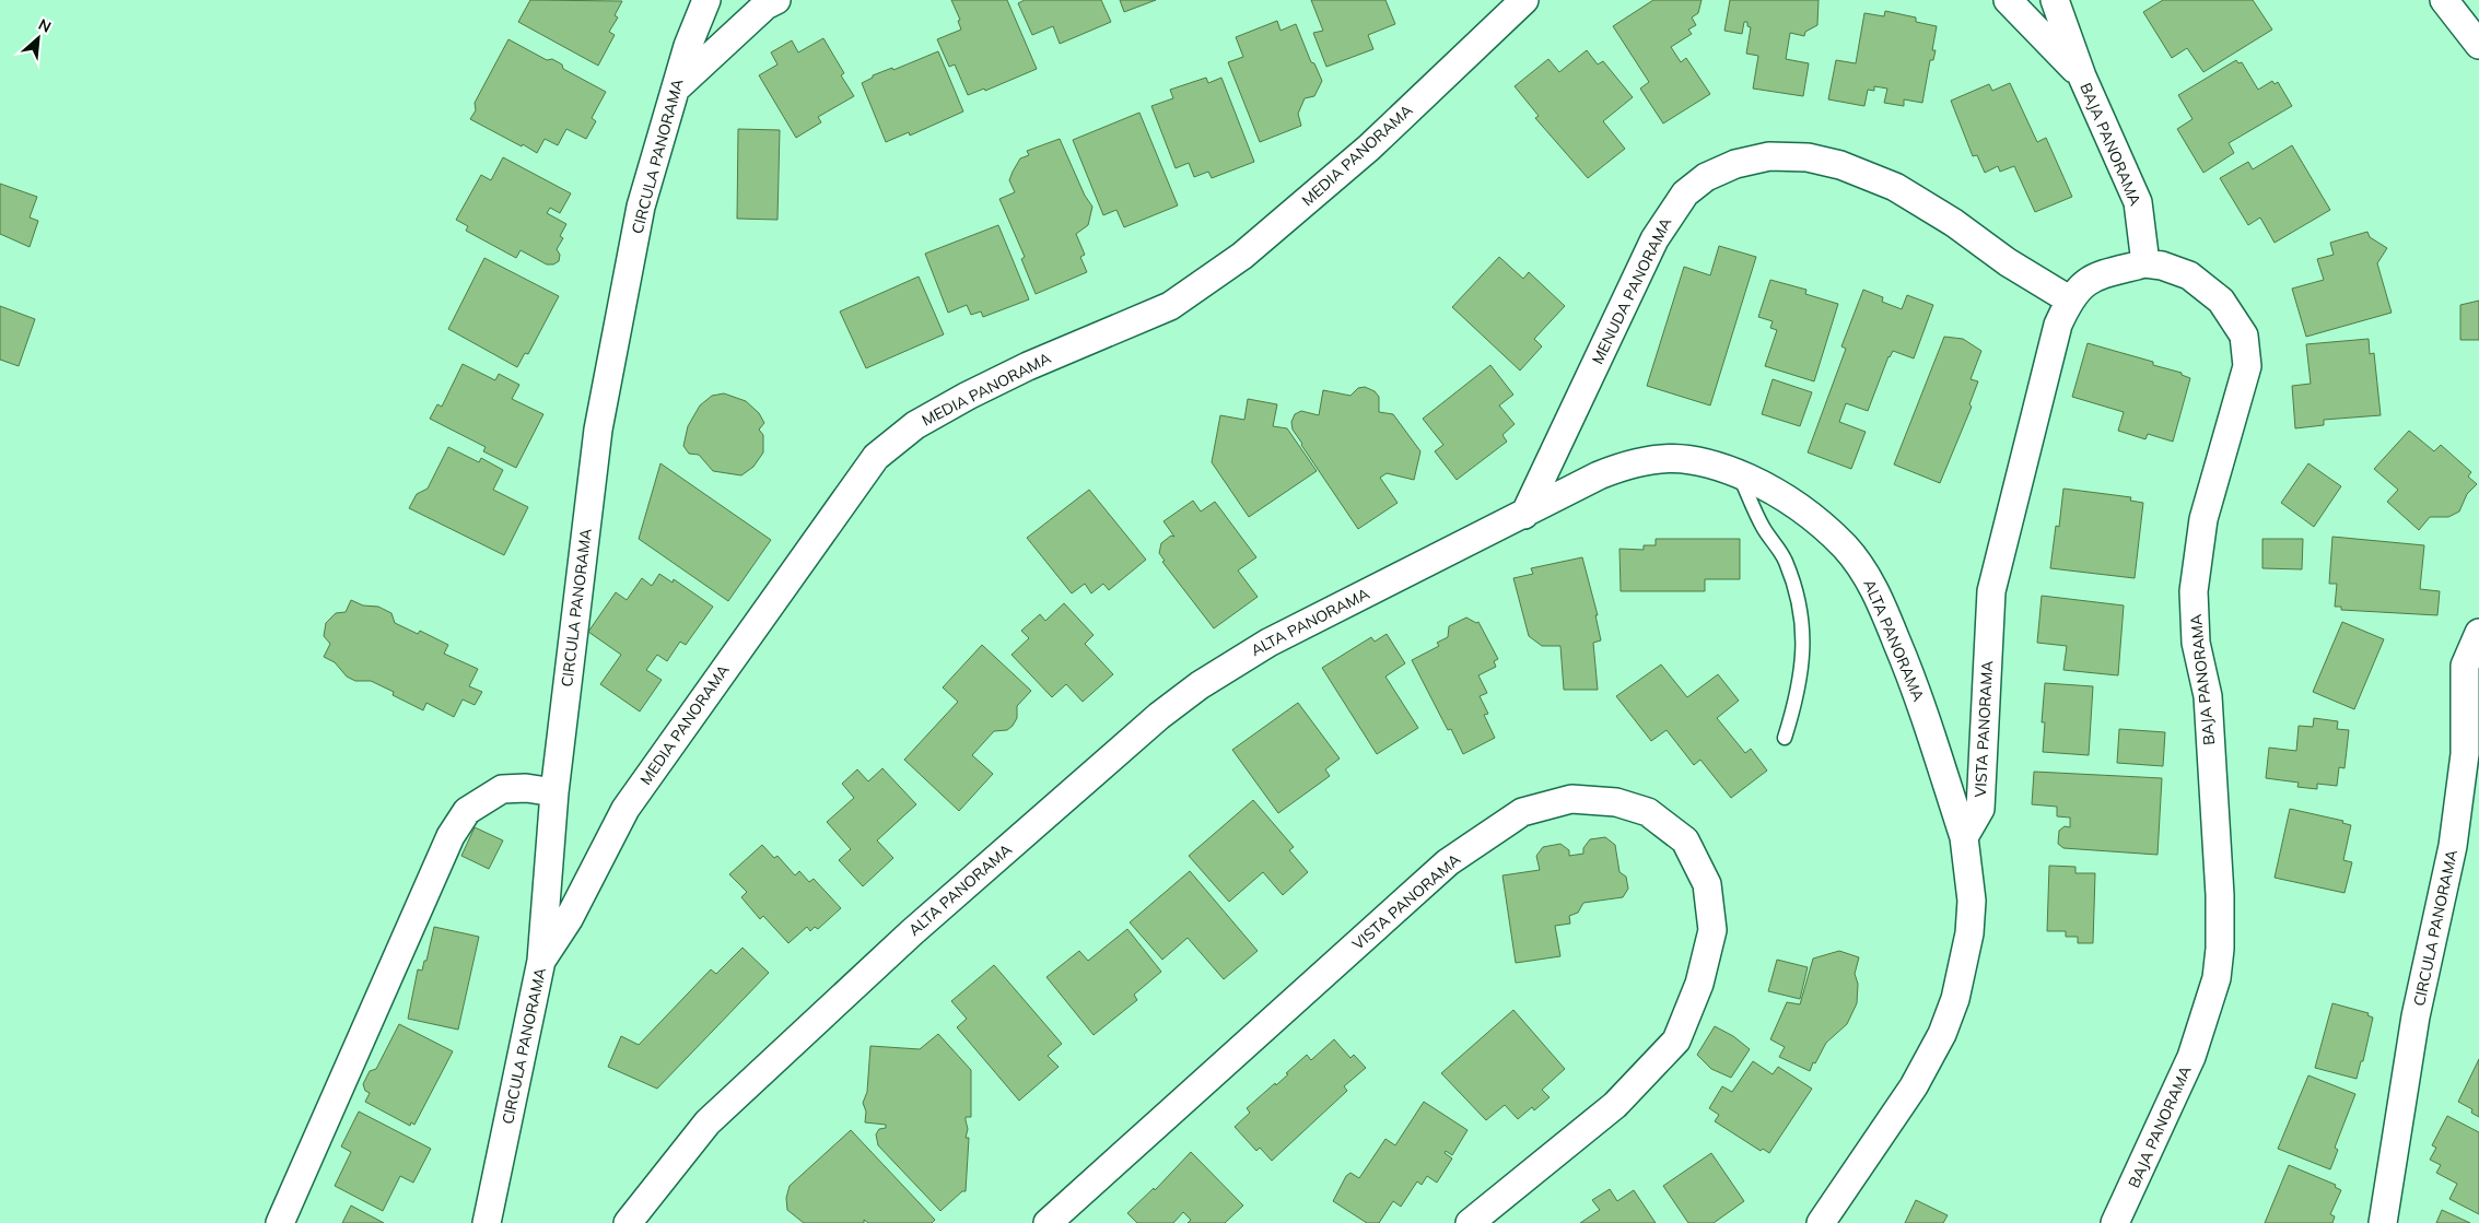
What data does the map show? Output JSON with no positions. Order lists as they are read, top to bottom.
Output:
{
  "streets": {
    "street": [
      "BAJA PANORAMA",
      "MEDIA PANORAMA",
      "CIRCULA PANORAMA",
      "MENUDA PANORAMA",
      "ALTA PANORAMA",
      "VISTA PANORAMA"
    ]
  },
  "crossings": [
    ["MEDIA PANORAMA", "CIRCULA PANORAMA"],
    ["MENUDA PANORAMA", "ALTA PANORAMA"],
    ["MENUDA PANORAMA", "VISTA PANORAMA"],
    ["ALTA PANORAMA", "VISTA PANORAMA"]
  ],
  "north": "top right"
}
